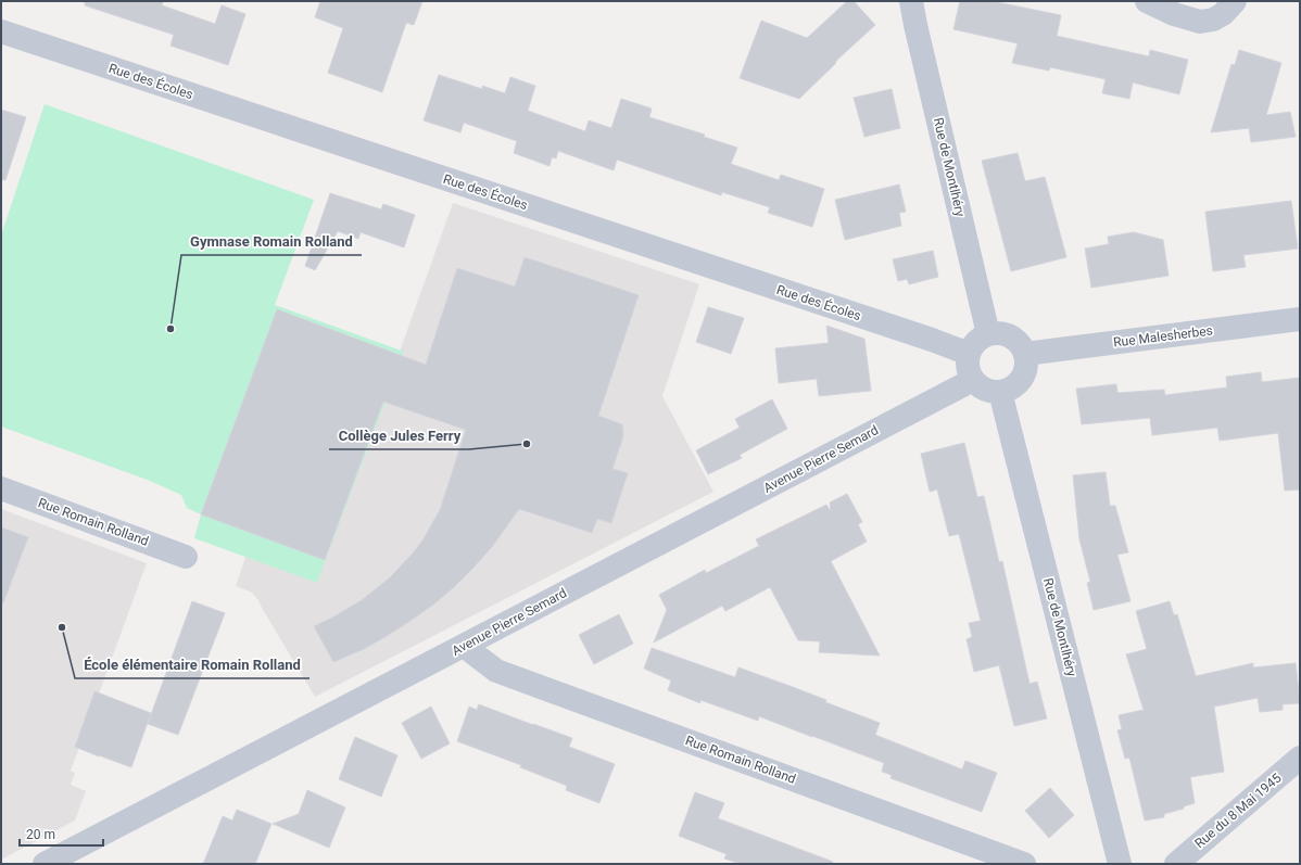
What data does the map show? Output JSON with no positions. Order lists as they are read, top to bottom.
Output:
{
  "streets": {
    "street": [
      "Rue des Écoles",
      "Rue de Montlhéry",
      "Rue Malesherbes",
      "Avenue Pierre Semard",
      "Rue Romain Rolland",
      "Rue du 8 Mai 1945"
    ]
  },
  "crossings": [
    ["Rue des Écoles", "Rue de Montlhéry"],
    ["Rue des Écoles", "Rue Malesherbes"],
    ["Rue des Écoles", "Avenue Pierre Semard"],
    ["Rue de Montlhéry", "Rue Malesherbes"],
    ["Rue de Montlhéry", "Avenue Pierre Semard"],
    ["Rue Malesherbes", "Avenue Pierre Semard"],
    ["Avenue Pierre Semard", "Rue Romain Rolland"]
  ],
  "places": ["Gymnase Romain Rolland", "Collège Jules Ferry", "École élémentaire Romain Rolland"],
  "scale_bar": "20 m"
}
